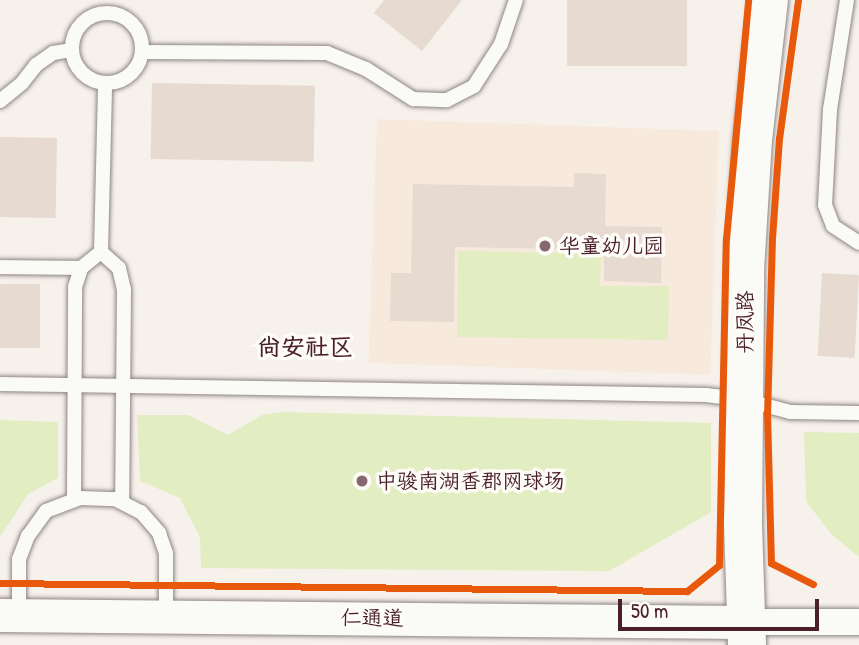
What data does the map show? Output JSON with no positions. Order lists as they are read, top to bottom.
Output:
{
  "streets": {
    "main road": ["丹凤路"],
    "street": ["仁通道"]
  },
  "crossings": [
    ["丹凤路", "仁通道"]
  ],
  "districts": ["尚安社区"],
  "places": ["华童幼儿园", "中骏南湖香郡网球场"],
  "scale_bar": "50 m"
}
